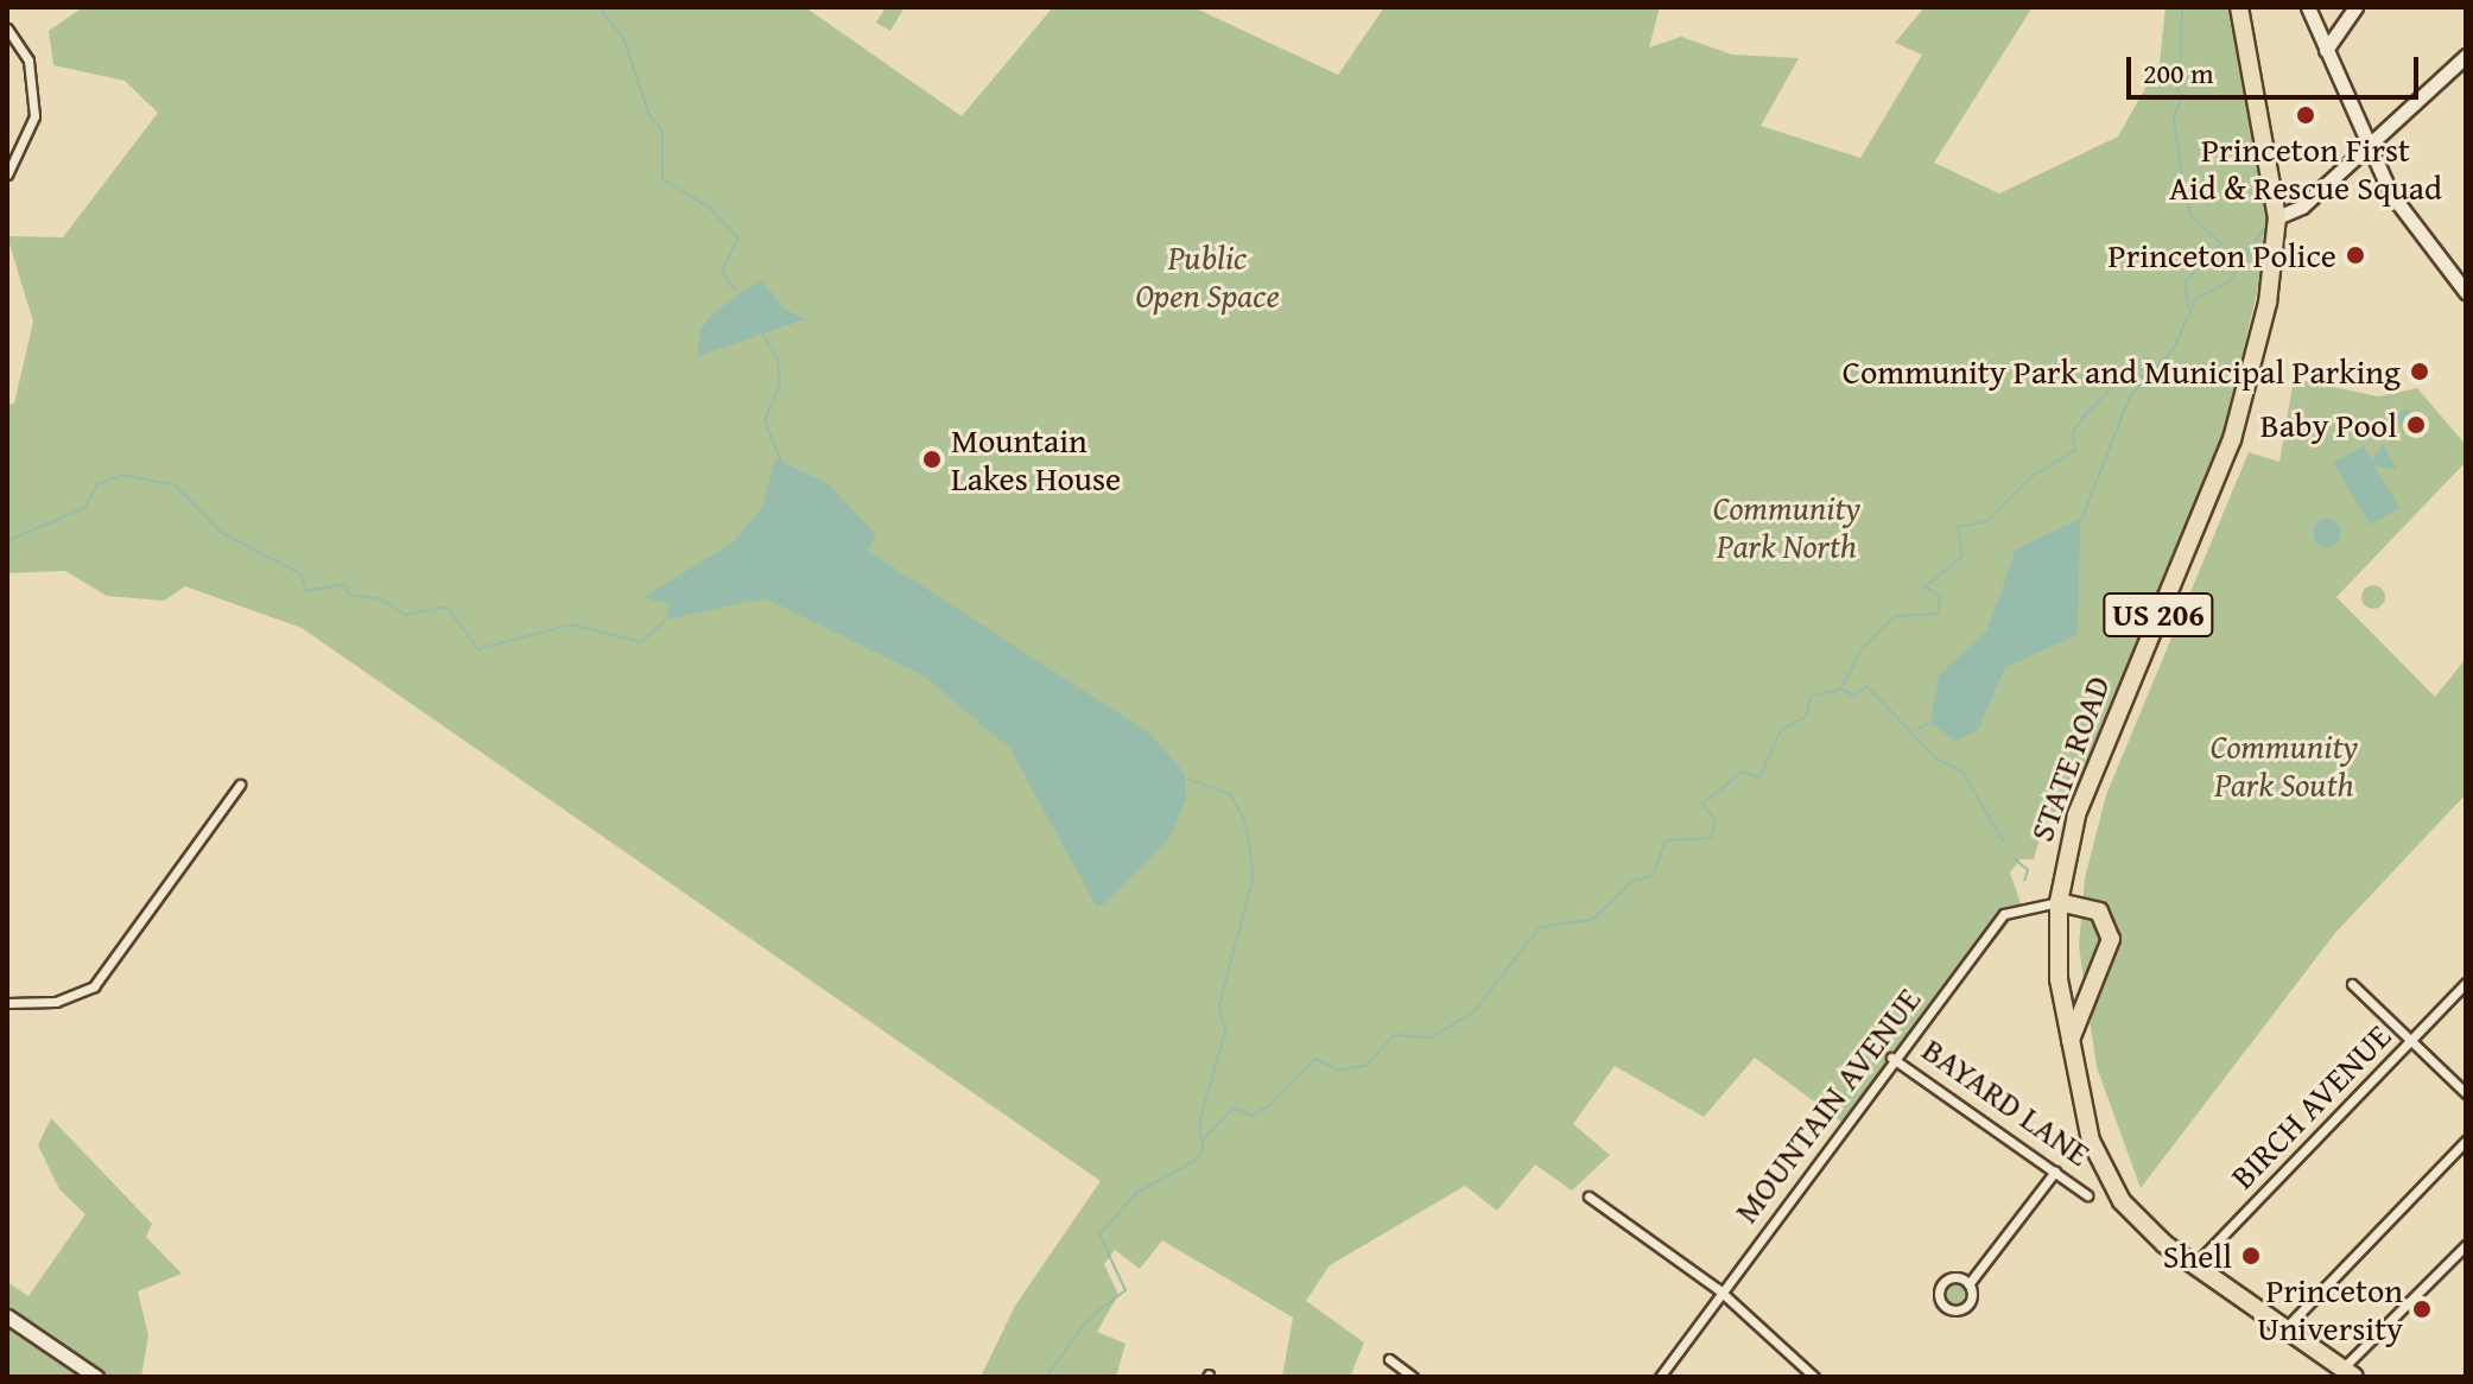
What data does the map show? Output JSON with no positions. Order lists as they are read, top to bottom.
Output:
{
  "streets": {
    "highway": ["US 206", "STATE ROAD"],
    "street": ["BAYARD LANE", "MOUNTAIN AVENUE", "BIRCH AVENUE"]
  },
  "crossings": [
    ["US 206", "STATE ROAD"],
    ["US 206", "BIRCH AVENUE"],
    ["STATE ROAD", "MOUNTAIN AVENUE"],
    ["STATE ROAD", "BIRCH AVENUE"],
    ["BAYARD LANE", "MOUNTAIN AVENUE"]
  ],
  "parks": ["Public Open Space", "Community Park North", "Community Park South"],
  "places": [
    "Princeton First Aid & Rescue Squad",
    "Princeton Police",
    "Community Park and Municipal Parking",
    "Baby Pool",
    "Mountain Lakes House",
    "Shell",
    "Princeton University"
  ],
  "scale_bar": "200 m"
}
